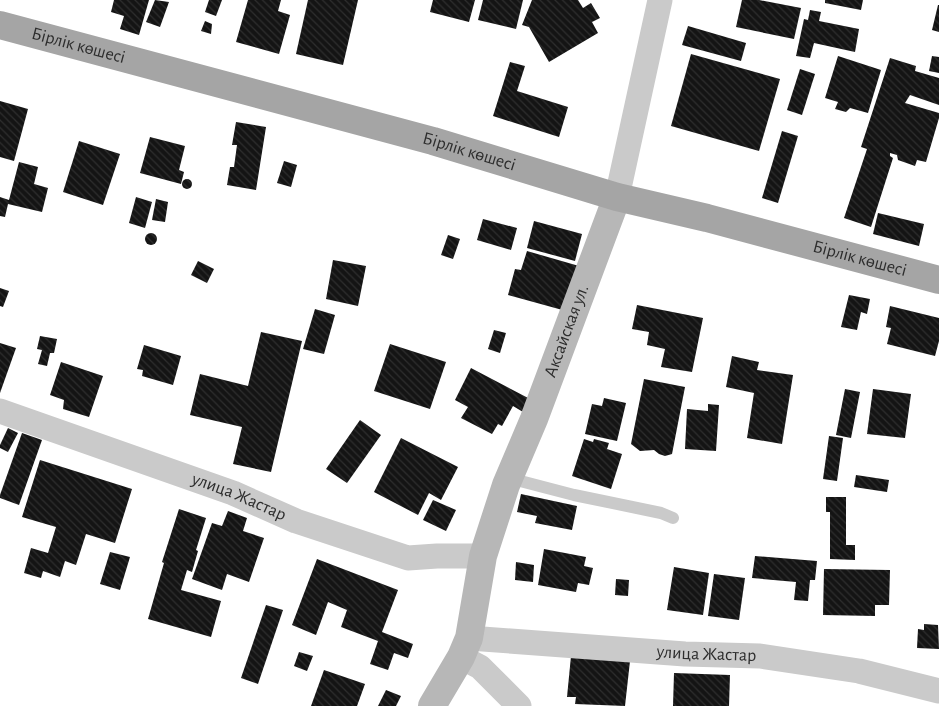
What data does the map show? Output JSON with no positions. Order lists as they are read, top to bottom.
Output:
{
  "streets": {
    "main road": ["Бірлік көшесі"],
    "street": ["Аксайская ул.", "улица Жастар"]
  },
  "crossings": [
    ["Бірлік көшесі", "Аксайская ул."],
    ["Аксайская ул.", "улица Жастар"]
  ]
}
